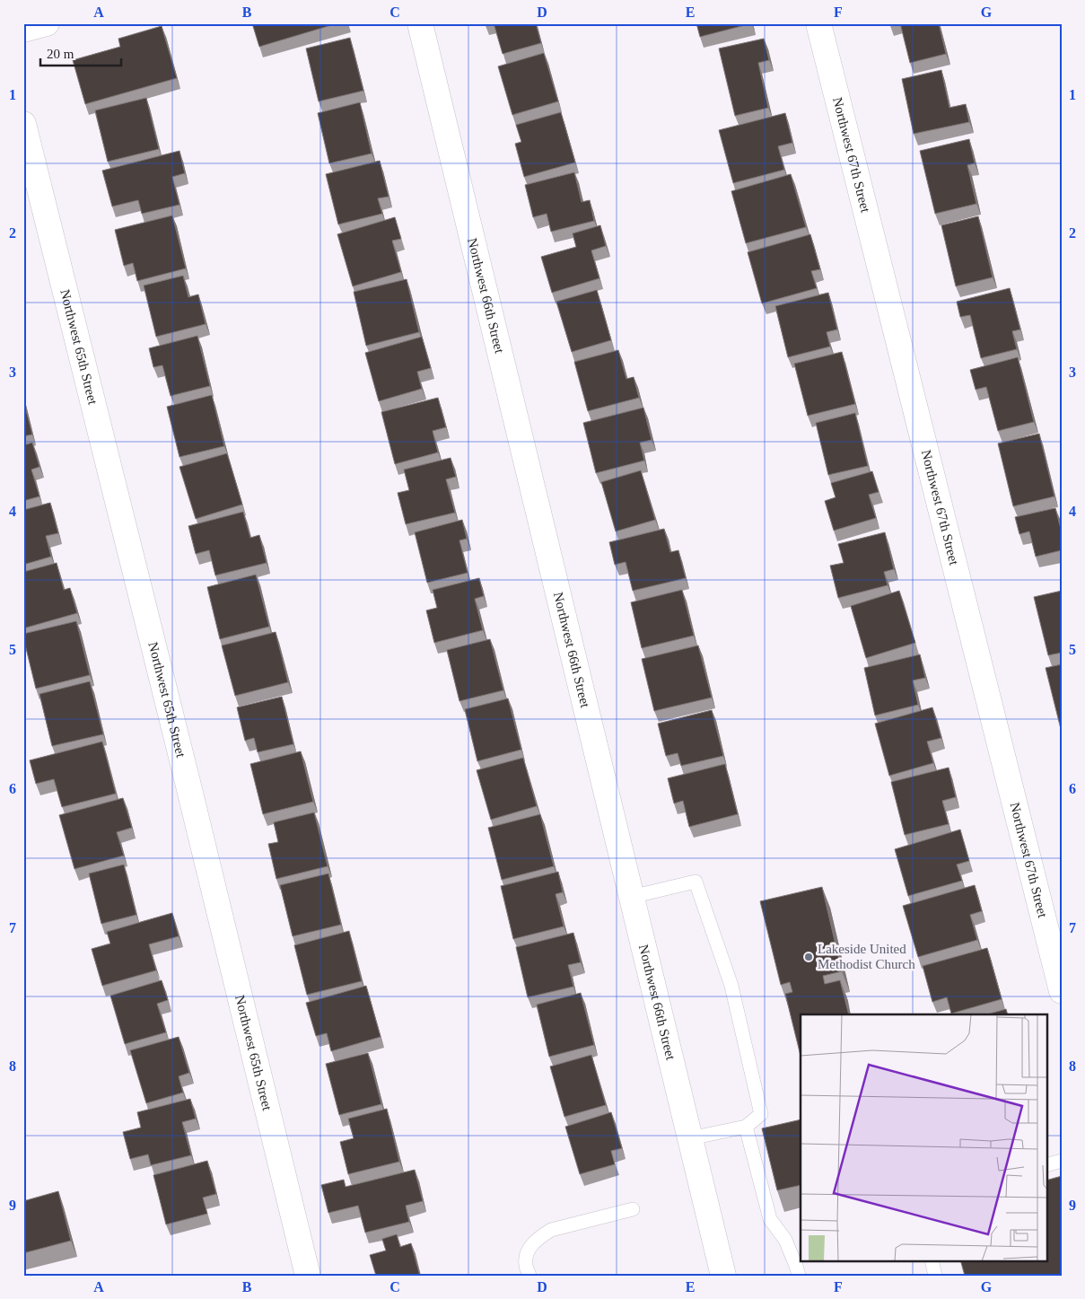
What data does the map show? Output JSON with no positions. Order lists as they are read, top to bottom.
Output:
{
  "streets": {
    "street": ["Northwest 67th Street", "Northwest 66th Street", "Northwest 65th Street"]
  },
  "places": ["Lakeside United Methodist Church"],
  "scale_bar": "20 m",
  "grid": {
    "columns": [
      "A",
      "B",
      "C",
      "D",
      "E",
      "F",
      "G"
    ],
    "rows": [
      "1",
      "2",
      "3",
      "4",
      "5",
      "6",
      "7",
      "8",
      "9"
    ]
  }
}
